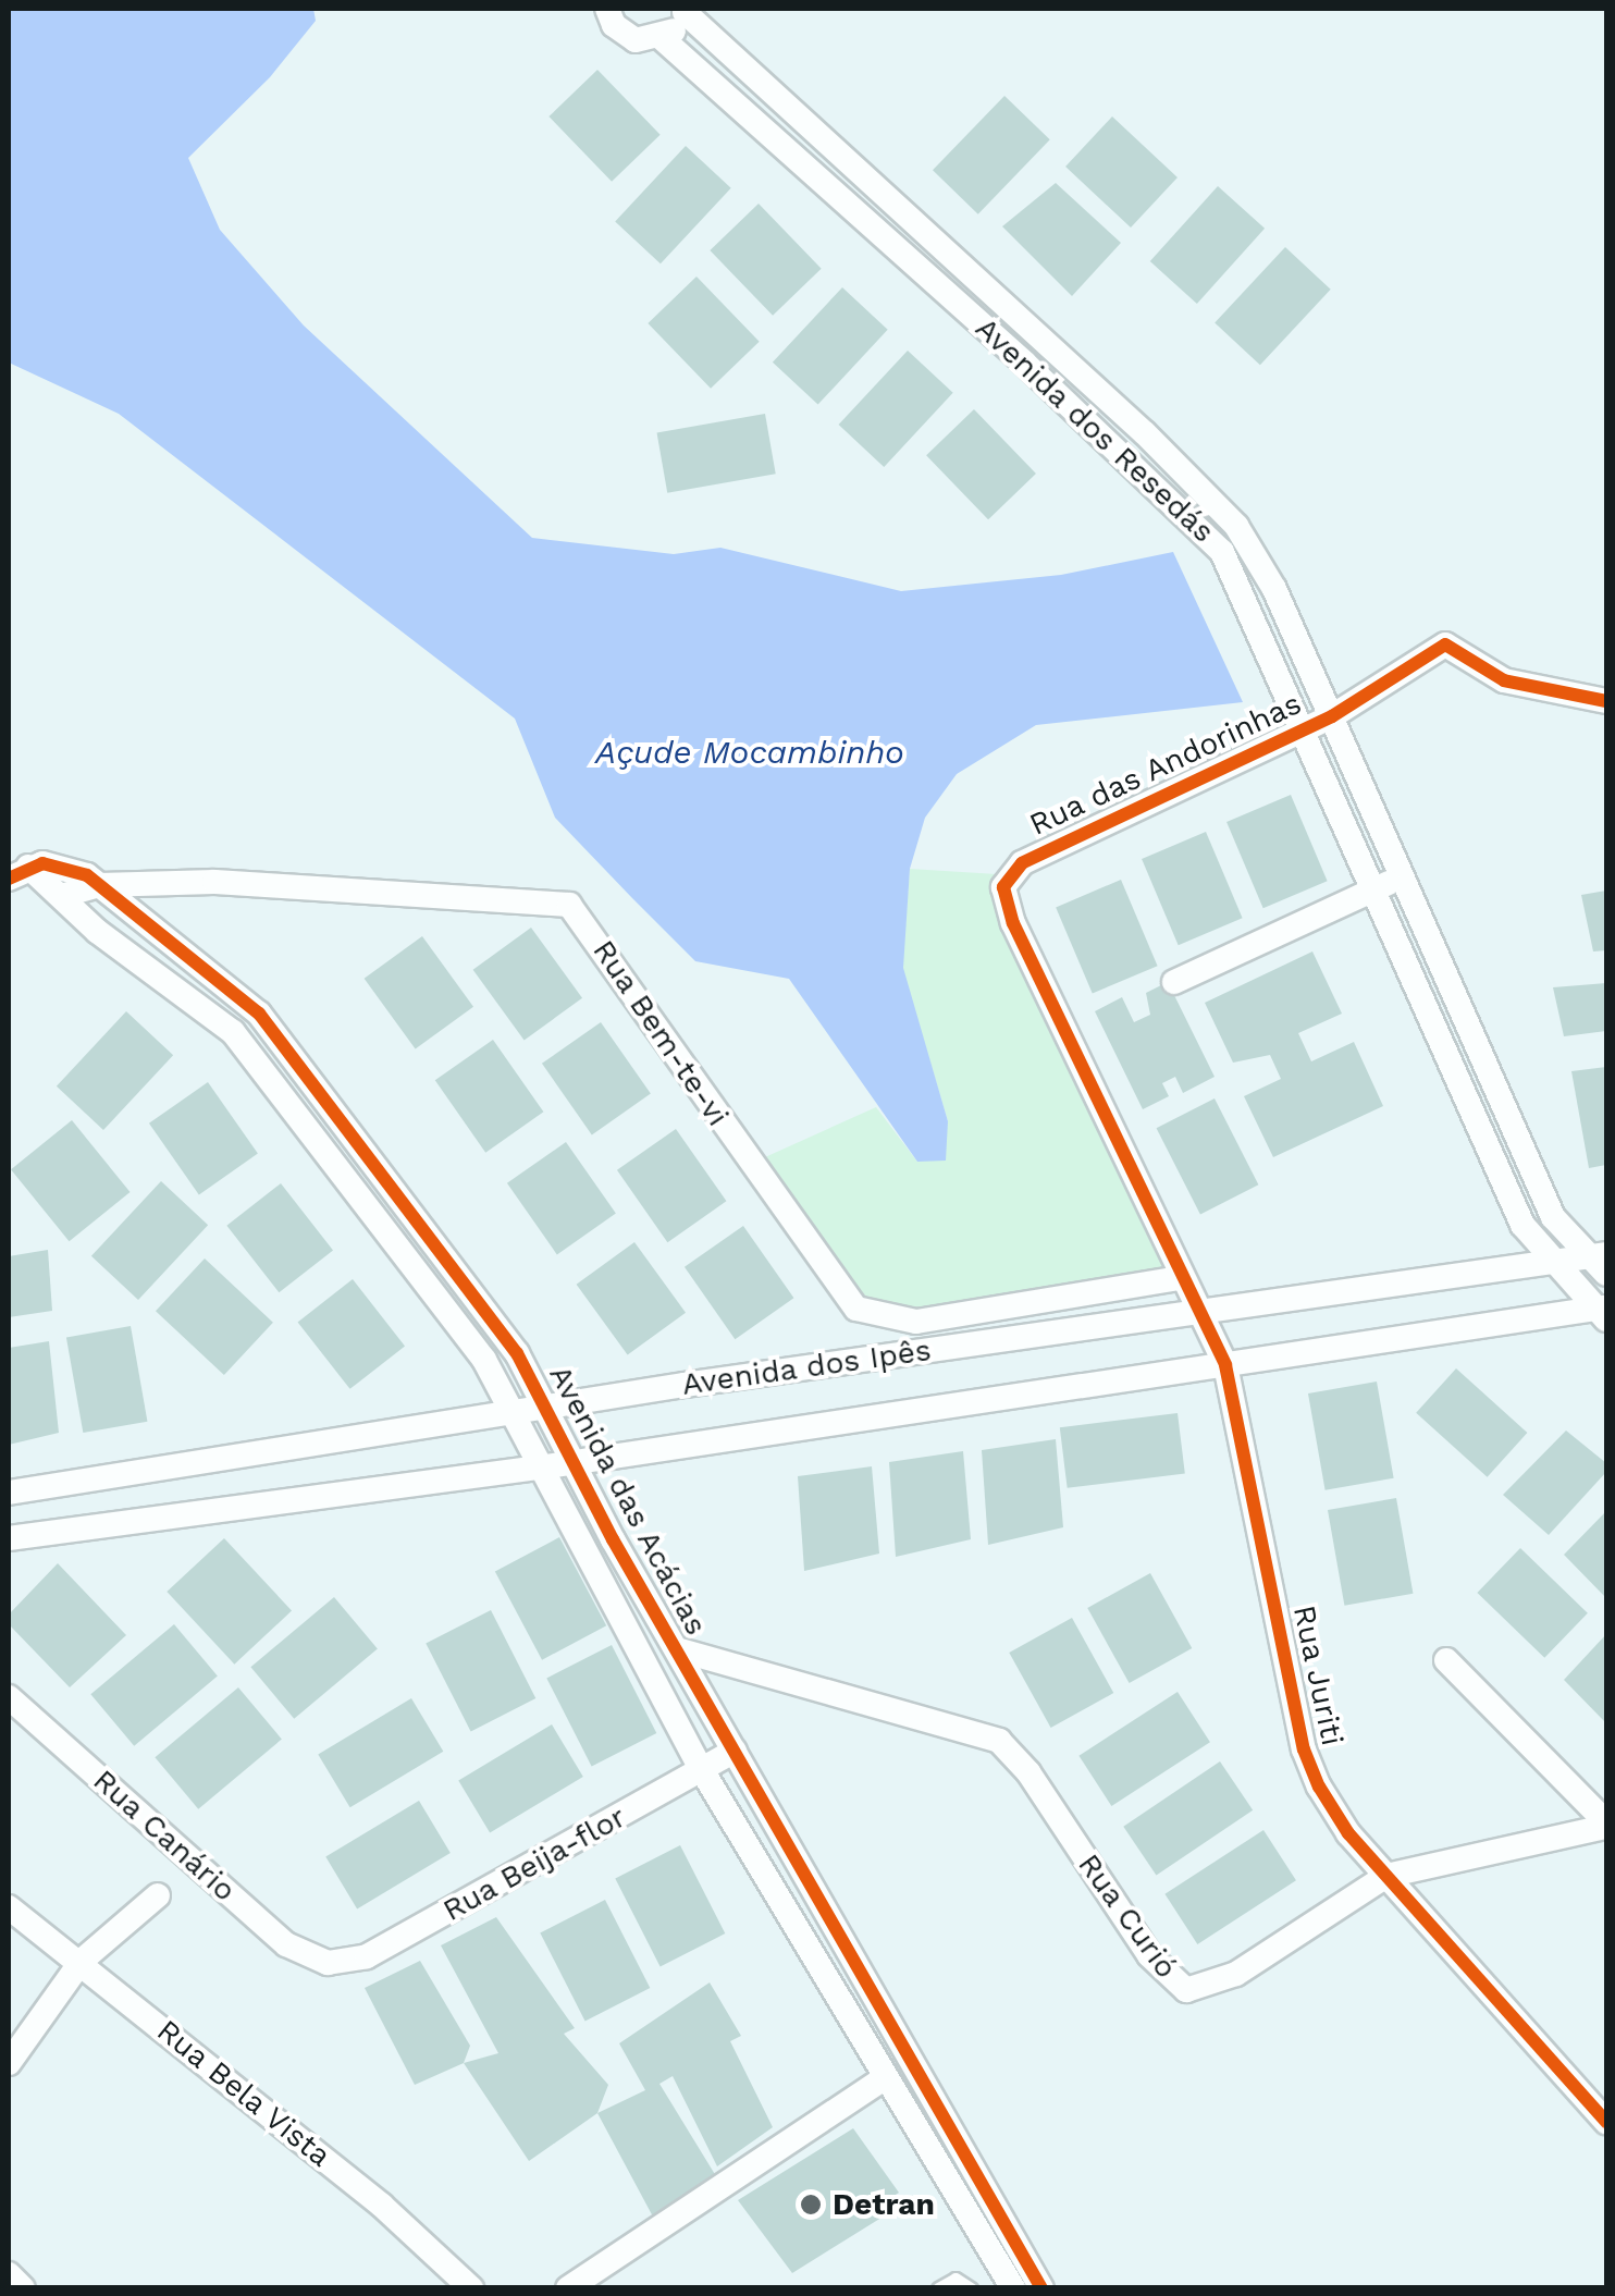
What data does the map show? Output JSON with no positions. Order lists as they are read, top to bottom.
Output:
{
  "streets": {
    "street": [
      "Avenida dos Resedás",
      "Rua das Andorinhas",
      "Rua Bem-te-vi",
      "Avenida dos Ipês",
      "Avenida das Acácias",
      "Rua Juriti",
      "Rua Canário",
      "Rua Beija-flor",
      "Rua Curió",
      "Rua Bela Vista"
    ]
  },
  "crossings": [
    ["Avenida dos Resedás", "Rua das Andorinhas"],
    ["Avenida dos Resedás", "Avenida dos Ipês"],
    ["Rua das Andorinhas", "Rua Bem-te-vi"],
    ["Rua das Andorinhas", "Rua Juriti"],
    ["Rua Bem-te-vi", "Avenida das Acácias"],
    ["Rua Bem-te-vi", "Rua Juriti"],
    ["Avenida dos Ipês", "Avenida das Acácias"],
    ["Avenida dos Ipês", "Rua Juriti"],
    ["Avenida das Acácias", "Rua Beija-flor"],
    ["Avenida das Acácias", "Rua Curió"],
    ["Rua Juriti", "Rua Curió"],
    ["Rua Canário", "Rua Beija-flor"]
  ],
  "water": ["Açude Mocambinho"],
  "places": ["Detran"]
}
